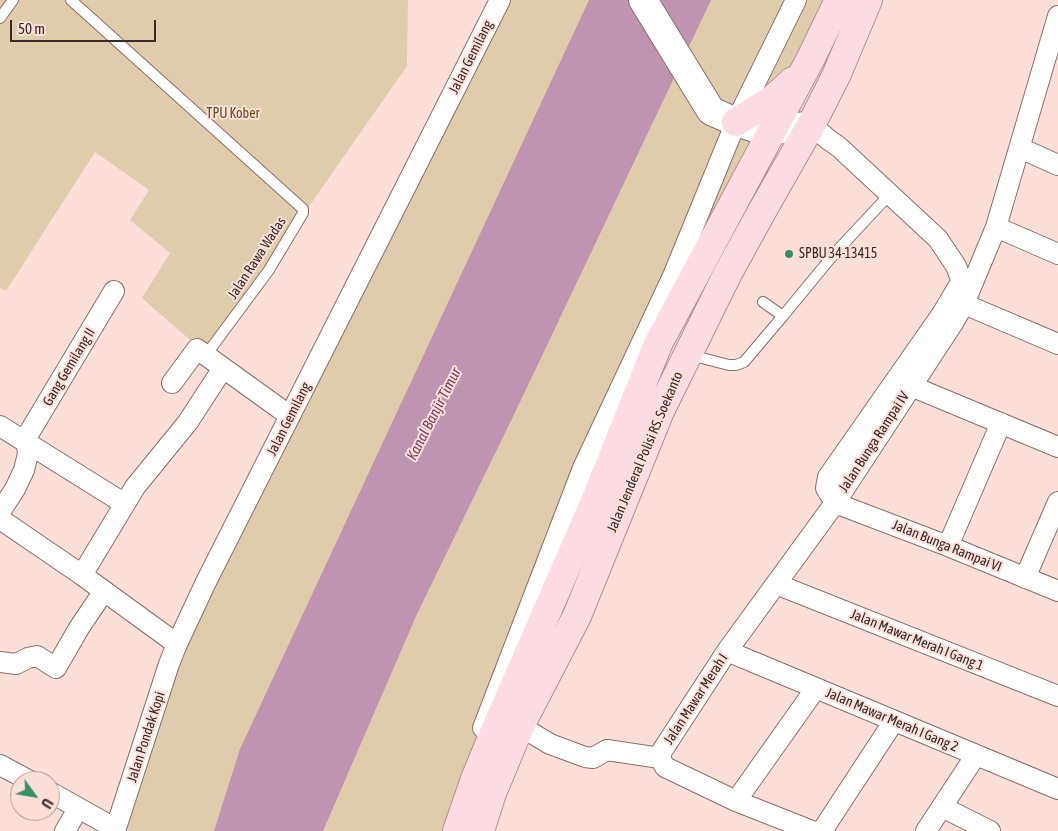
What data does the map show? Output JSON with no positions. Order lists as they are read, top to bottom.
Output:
{
  "streets": {
    "main road": ["Jalan Jenderal Polisi RS. Soekanto"],
    "street": [
      "Jalan Gemilang",
      "Gang Gemilang II",
      "Jalan Bunga Rampai IV",
      "Jalan Bunga Rampai VI",
      "Jalan Mawar Merah I Gang 1",
      "Jalan Mawar Merah I",
      "Jalan Mawar Merah I Gang 2",
      "Jalan Pondak Kopi"
    ],
    "lane": ["Jalan Rawa Wadas"]
  },
  "crossings": [
    ["Jalan Gemilang", "Jalan Pondak Kopi"],
    ["Jalan Bunga Rampai IV", "Jalan Jenderal Polisi RS. Soekanto"],
    ["Jalan Bunga Rampai IV", "Jalan Bunga Rampai VI"],
    ["Jalan Bunga Rampai IV", "Jalan Mawar Merah I"],
    ["Jalan Bunga Rampai VI", "Jalan Mawar Merah I"],
    ["Jalan Mawar Merah I Gang 1", "Jalan Mawar Merah I"],
    ["Jalan Mawar Merah I", "Jalan Mawar Merah I Gang 2"]
  ],
  "water": ["Kanal Banjir Timur"],
  "parks": ["TPU Kober"],
  "places": ["SPBU 34-13415"],
  "scale_bar": "50 m",
  "north": "bottom right"
}
